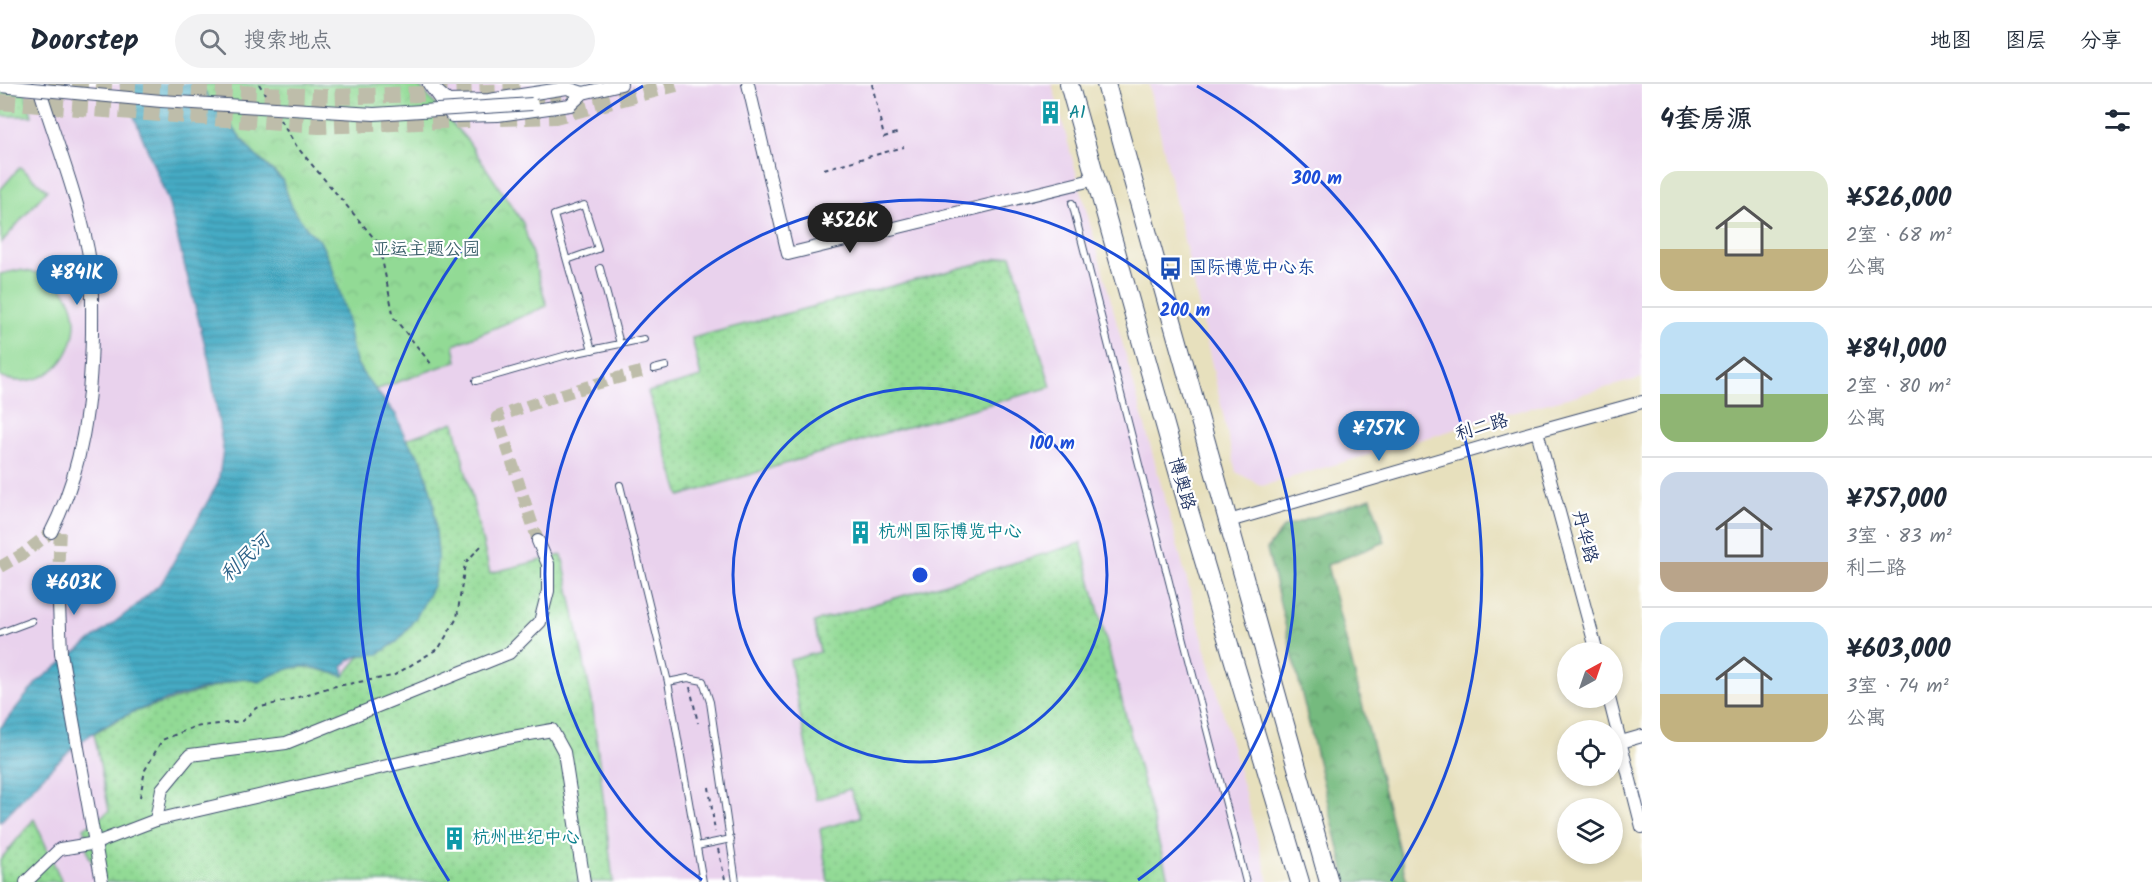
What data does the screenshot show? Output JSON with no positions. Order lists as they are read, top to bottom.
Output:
{
  "streets": {
    "main road": ["博奥路"],
    "street": ["利二路", "丹华路"]
  },
  "crossings": [
    ["利二路", "博奥路"],
    ["利二路", "丹华路"]
  ],
  "water": ["利民河"],
  "parks": ["亚运主题公园"],
  "places": {
    "building": ["A1", "杭州国际博览中心", "杭州世纪中心"],
    "bus stop": ["国际博览中心东"]
  },
  "north": "top right",
  "page": {
    "header": "Doorstep",
    "search": "搜索地点",
    "nav": ["地图", "图层", "分享"],
    "heading": "4套房源",
    "list": [
      {
        "name": "¥526,000",
        "note": "2室 · 68 m² · 公寓"
      },
      {
        "name": "¥841,000",
        "note": "2室 · 80 m² · 公寓"
      },
      {
        "name": "¥757,000",
        "note": "3室 · 83 m² · 利二路"
      },
      {
        "name": "¥603,000",
        "note": "3室 · 74 m² · 公寓"
      }
    ],
    "price": [
      "¥526K",
      "¥841K",
      "¥757K",
      "¥603K"
    ]
  },
  "rings": ["300 m", "200 m", "100 m"]
}
